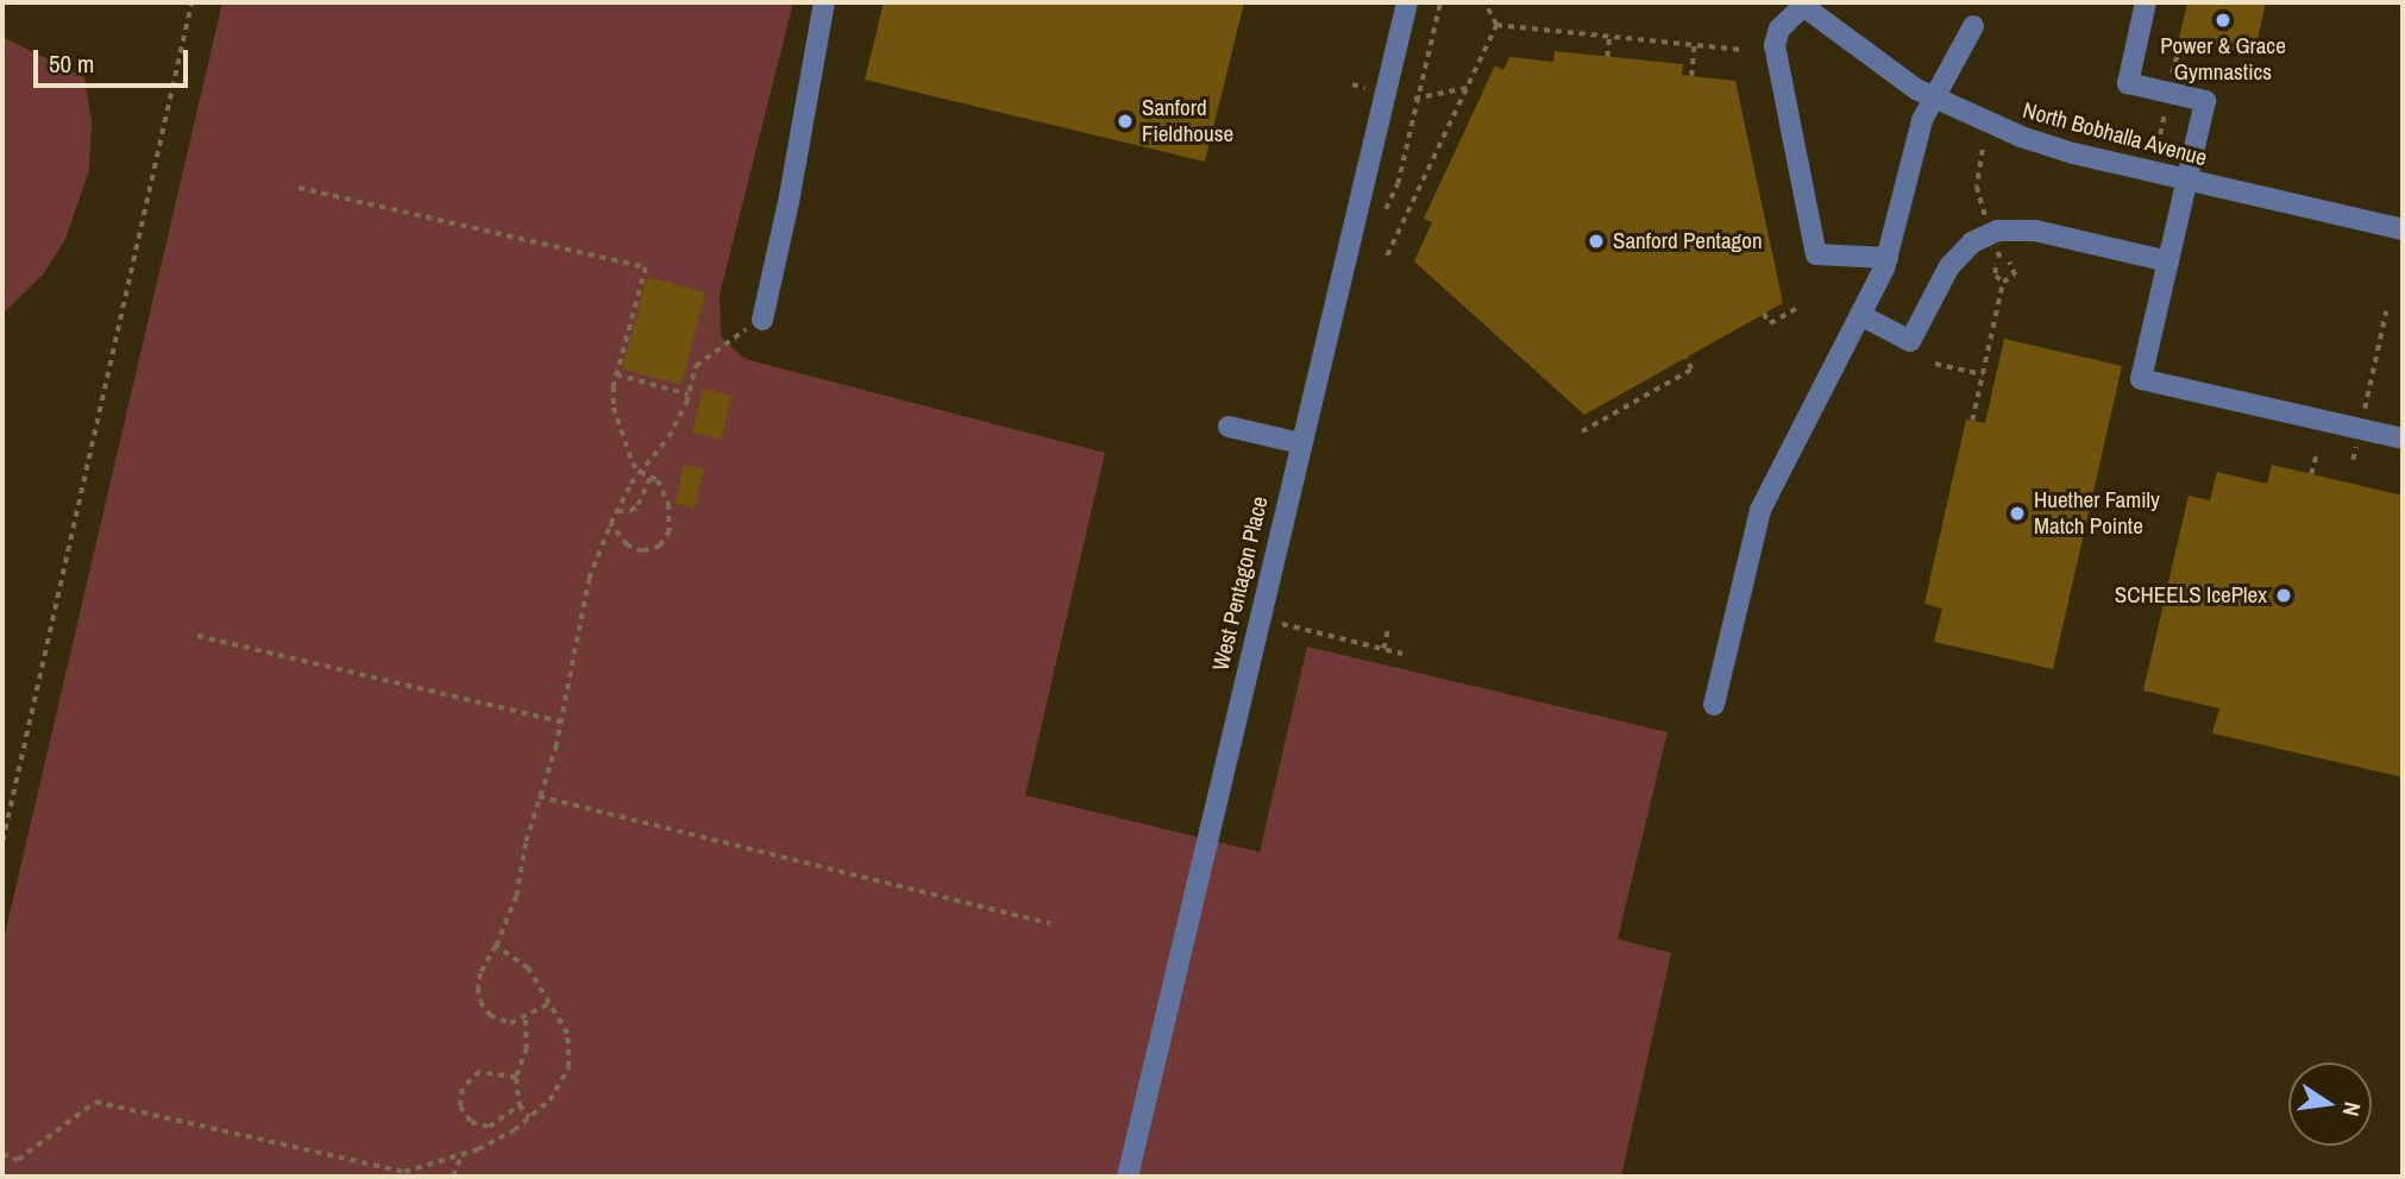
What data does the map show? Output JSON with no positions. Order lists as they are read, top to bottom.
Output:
{
  "streets": {
    "street": ["North Bobhalla Avenue", "West Pentagon Place"]
  },
  "places": [
    "Power & Grace Gymnastics",
    "Sanford Fieldhouse",
    "Sanford Pentagon",
    "Huether Family Match Pointe",
    "SCHEELS IcePlex"
  ],
  "scale_bar": "50 m",
  "north": "right"
}
